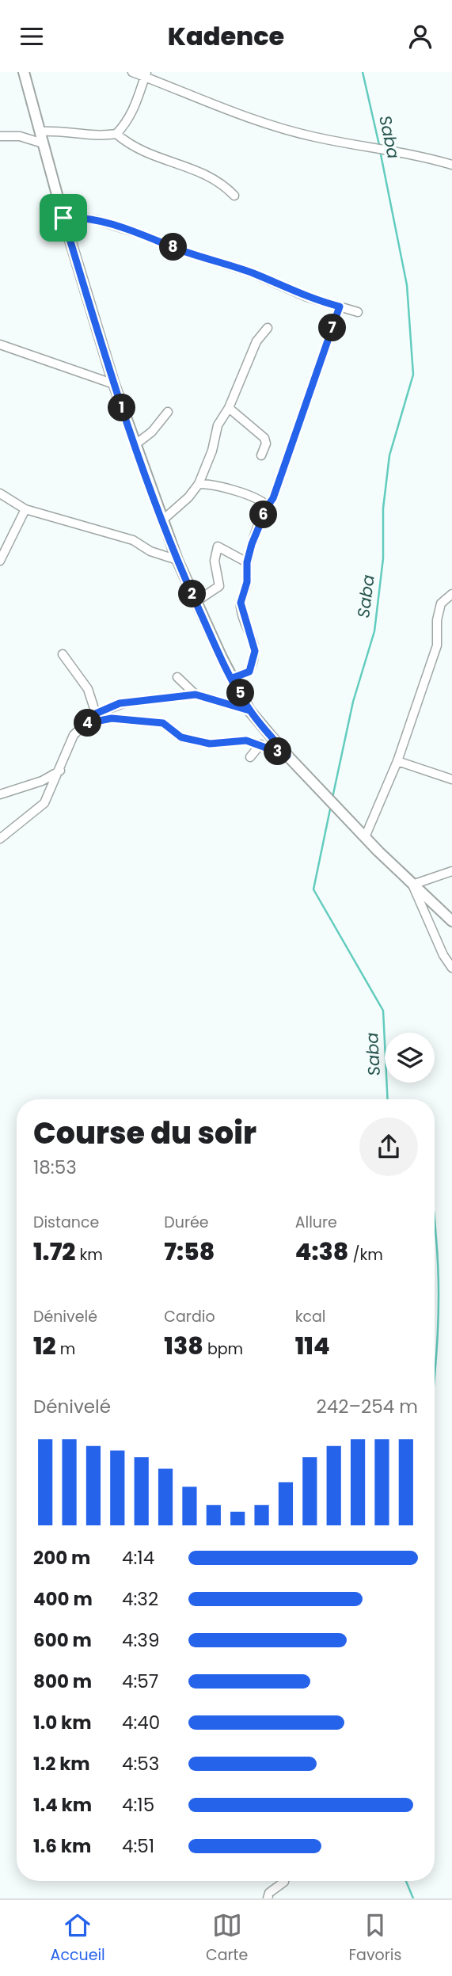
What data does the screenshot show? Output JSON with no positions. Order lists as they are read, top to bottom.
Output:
{
  "water": ["Saba"],
  "page": {
    "header": "Kadence",
    "pins": [
      "8",
      "7",
      "1",
      "6",
      "2",
      "5",
      "4",
      "3"
    ],
    "heading": ["Course du soir", "18:53"],
    "stats": [
      ["Distance", "1.72 km"],
      ["Durée", "7:58"],
      ["Allure", "4:38 /km"],
      ["Dénivelé", "12 m"],
      ["Cardio", "138 bpm"],
      ["kcal", "114"]
    ],
    "chart": ["Dénivelé", "242–254 m"],
    "list": [
      {
        "name": "200 m",
        "note": "4:14"
      },
      {
        "name": "400 m",
        "note": "4:32"
      },
      {
        "name": "600 m",
        "note": "4:39"
      },
      {
        "name": "800 m",
        "note": "4:57"
      },
      {
        "name": "1.0 km",
        "note": "4:40"
      },
      {
        "name": "1.2 km",
        "note": "4:53"
      },
      {
        "name": "1.4 km",
        "note": "4:15"
      },
      {
        "name": "1.6 km",
        "note": "4:51"
      }
    ],
    "tabs": ["Accueil", "Carte", "Favoris"]
  }
}
